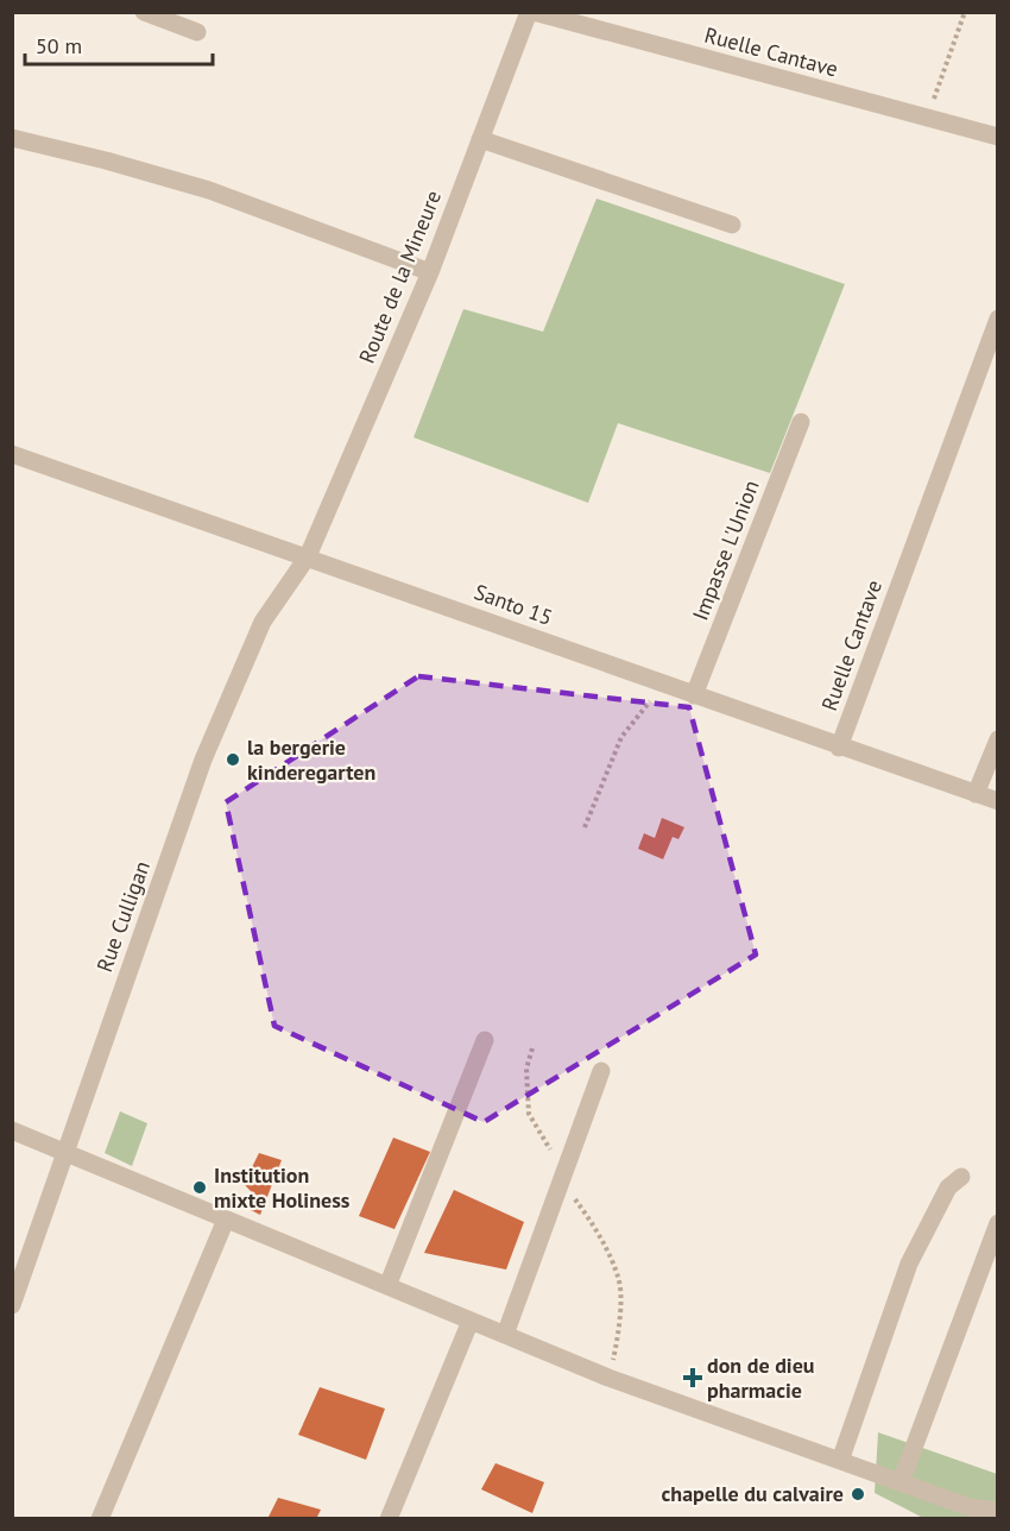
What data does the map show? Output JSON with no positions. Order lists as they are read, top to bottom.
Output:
{
  "streets": {
    "street": [
      "Ruelle Cantave",
      "Route de la Mineure",
      "Impasse L'Union",
      "Santo 15",
      "Rue Culligan"
    ]
  },
  "crossings": [
    ["Ruelle Cantave", "Santo 15"],
    ["Route de la Mineure", "Santo 15"],
    ["Route de la Mineure", "Rue Culligan"],
    ["Impasse L'Union", "Santo 15"],
    ["Santo 15", "Rue Culligan"]
  ],
  "places": {
    "other": ["la bergerie kinderegarten", "Institution mixte Holiness", "chapelle du calvaire"],
    "health": ["don de dieu pharmacie"]
  },
  "scale_bar": "50 m"
}
